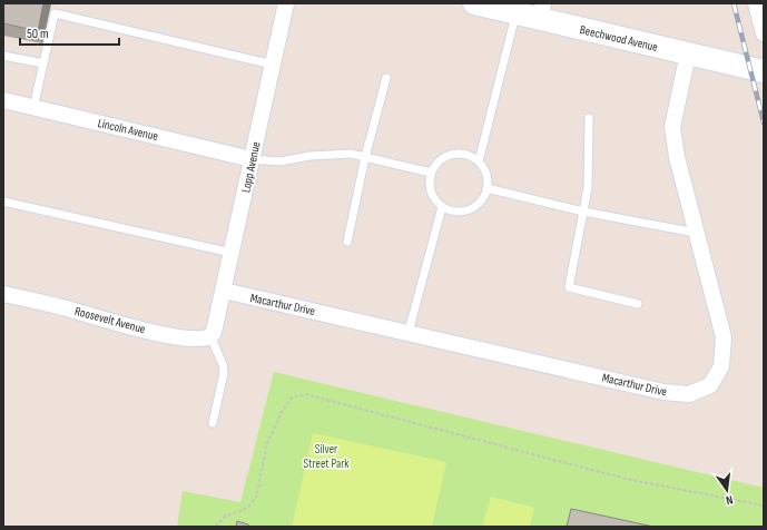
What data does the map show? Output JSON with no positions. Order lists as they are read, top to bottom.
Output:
{
  "streets": {
    "main road": ["Beechwood Avenue"],
    "street": [
      "Lincoln Avenue",
      "Lopp Avenue",
      "Macarthur Drive",
      "Roosevelt Avenue"
    ]
  },
  "crossings": [
    ["Beechwood Avenue", "Macarthur Drive"],
    ["Lincoln Avenue", "Lopp Avenue"],
    ["Lopp Avenue", "Macarthur Drive"],
    ["Lopp Avenue", "Roosevelt Avenue"]
  ],
  "parks": ["Silver Street Park"],
  "scale_bar": "50 m",
  "north": "bottom"
}
